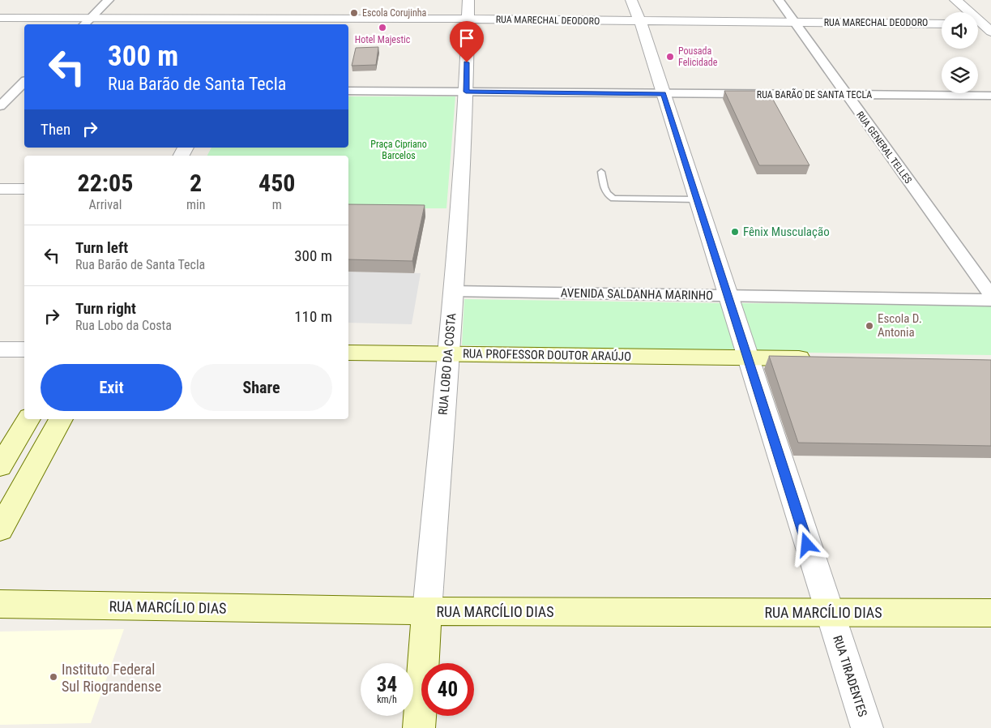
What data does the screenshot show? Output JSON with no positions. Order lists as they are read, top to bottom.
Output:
{
  "streets": {
    "main road": ["RUA PROFESSOR DOUTOR ARAÚJO", "RUA LOBO DA COSTA", "RUA MARCÍLIO DIAS"],
    "street": [
      "RUA MARECHAL DEODORO",
      "RUA BARÃO DE SANTA TECLA",
      "RUA GENERAL TELLES",
      "AVENIDA SALDANHA MARINHO",
      "RUA TIRADENTES"
    ]
  },
  "crossings": [
    ["RUA MARECHAL DEODORO", "RUA GENERAL TELLES"],
    ["RUA MARECHAL DEODORO", "RUA LOBO DA COSTA"],
    ["RUA MARECHAL DEODORO", "RUA TIRADENTES"],
    ["RUA BARÃO DE SANTA TECLA", "RUA GENERAL TELLES"],
    ["RUA BARÃO DE SANTA TECLA", "RUA LOBO DA COSTA"],
    ["RUA BARÃO DE SANTA TECLA", "RUA TIRADENTES"],
    ["AVENIDA SALDANHA MARINHO", "RUA LOBO DA COSTA"],
    ["AVENIDA SALDANHA MARINHO", "RUA TIRADENTES"],
    ["RUA PROFESSOR DOUTOR ARAÚJO", "RUA LOBO DA COSTA"],
    ["RUA PROFESSOR DOUTOR ARAÚJO", "RUA TIRADENTES"],
    ["RUA LOBO DA COSTA", "RUA MARCÍLIO DIAS"],
    ["RUA MARCÍLIO DIAS", "RUA TIRADENTES"]
  ],
  "parks": ["Praça Cipriano Barcelos"],
  "places": [
    "Escola Corujinha",
    "Hotel Majestic",
    "Pousada Felicidade",
    "Fênix Musculação",
    "Escola D. Antonia",
    "Instituto Federal Sul Riograndense"
  ],
  "page": {
    "turn": ["300 m", "Rua Barão de Santa Tecla"],
    "then": "Then",
    "eta": [
      "22:05",
      "Arrival",
      "2",
      "min",
      "450",
      "m"
    ],
    "list": [
      {
        "name": "Turn left",
        "note": "Rua Barão de Santa Tecla",
        "value": "300 m"
      },
      {
        "name": "Turn right",
        "note": "Rua Lobo da Costa",
        "value": "110 m"
      }
    ],
    "buttons": ["Exit", "Share"],
    "speed": "34 km/h",
    "limit": "40"
  }
}
